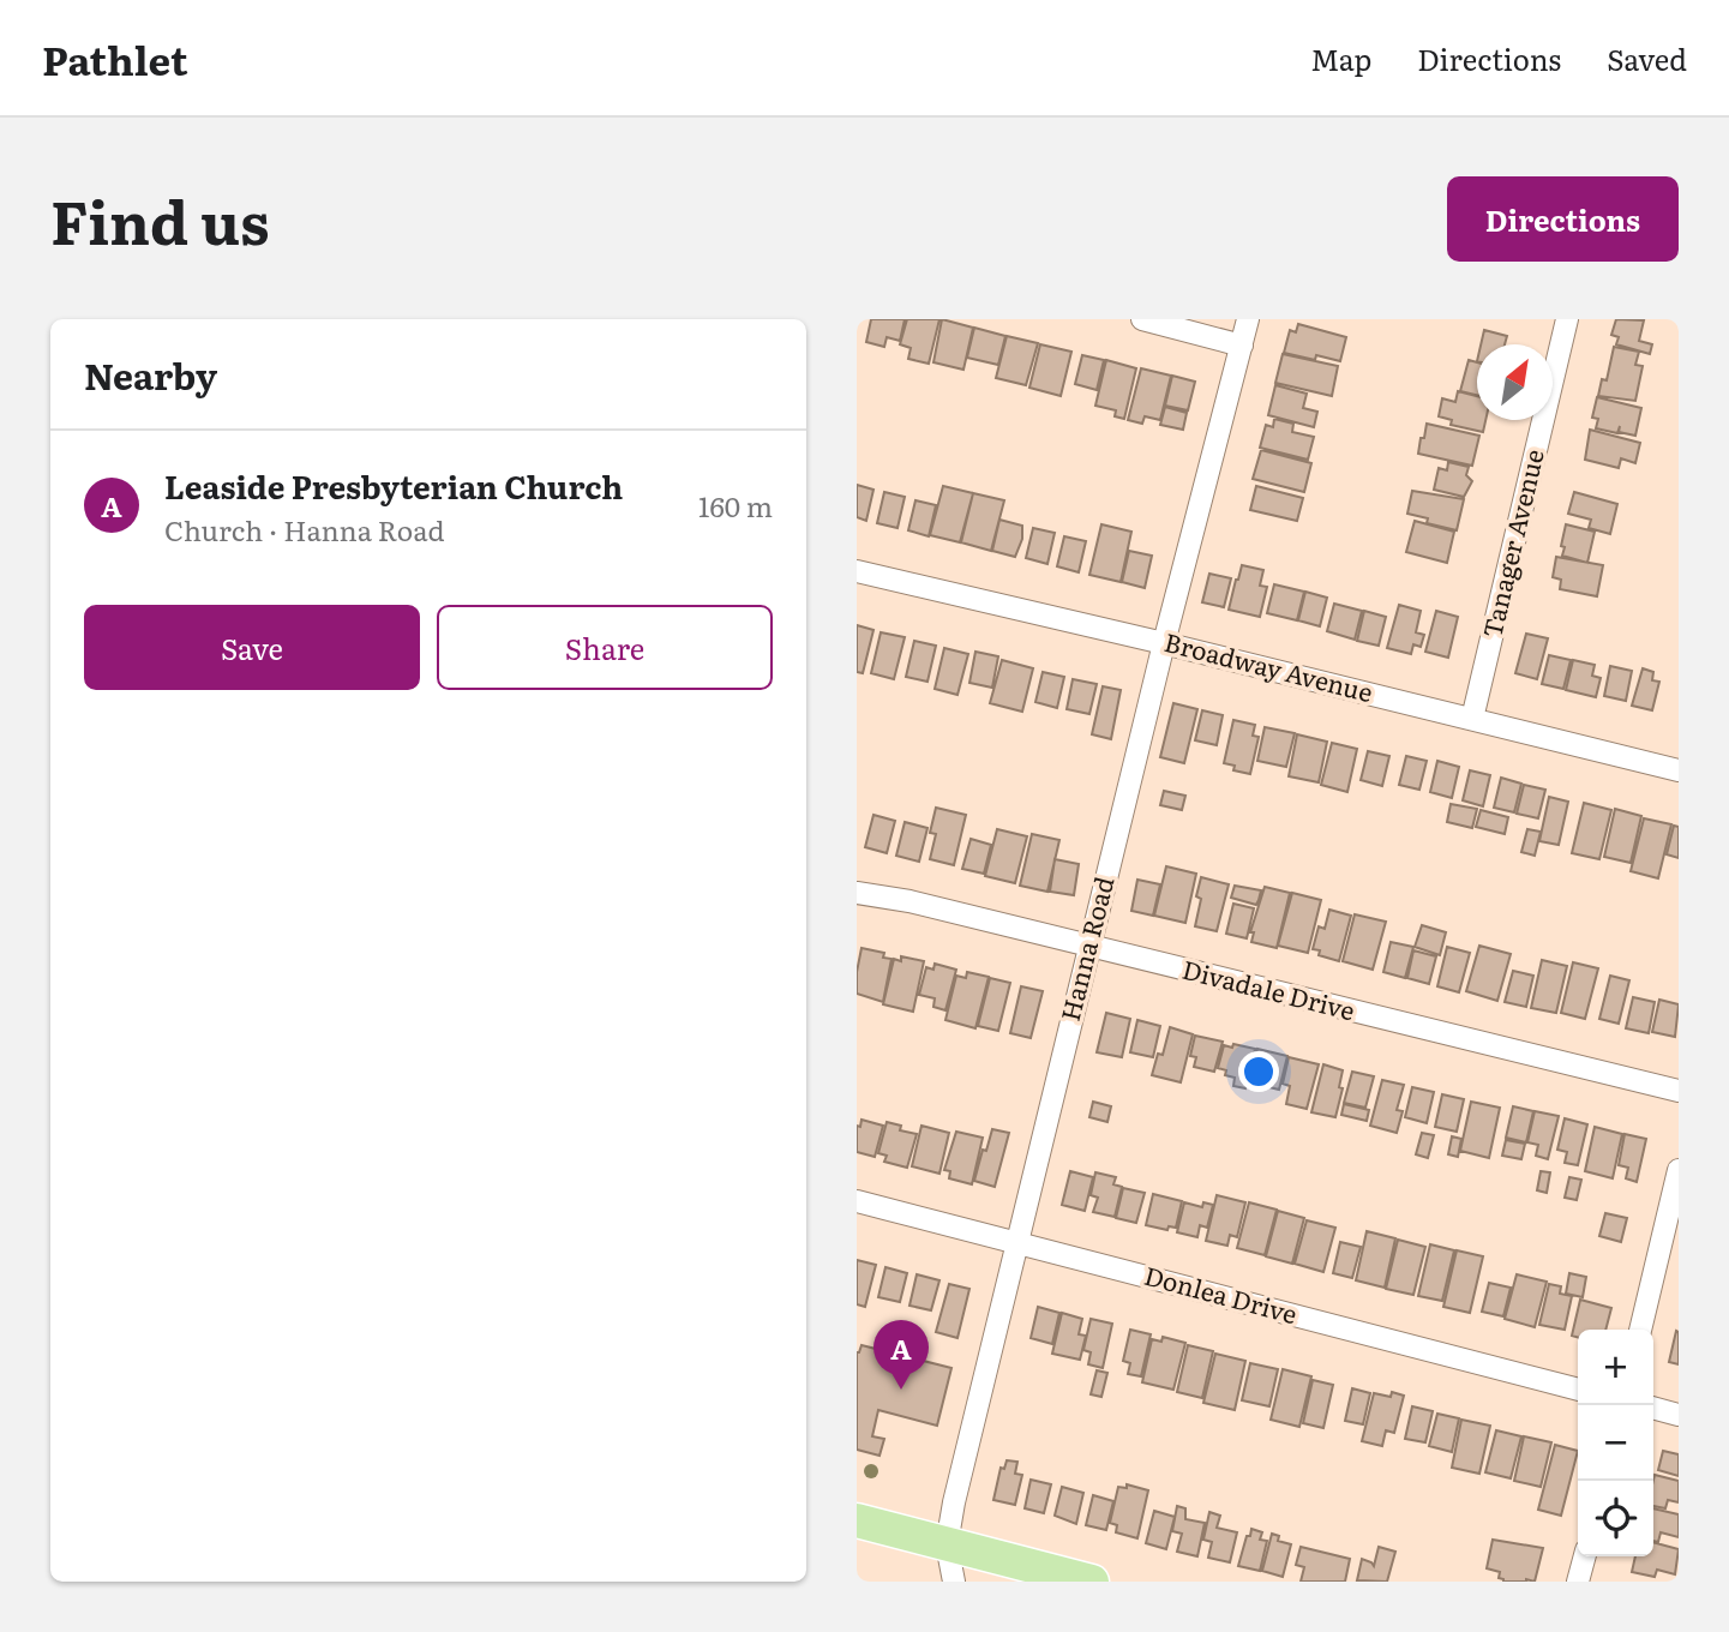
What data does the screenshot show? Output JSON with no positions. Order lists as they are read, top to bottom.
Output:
{
  "streets": {
    "street": [
      "Tanager Avenue",
      "Broadway Avenue",
      "Hanna Road",
      "Divadale Drive",
      "Donlea Drive"
    ]
  },
  "crossings": [
    ["Tanager Avenue", "Broadway Avenue"],
    ["Broadway Avenue", "Hanna Road"],
    ["Hanna Road", "Divadale Drive"],
    ["Hanna Road", "Donlea Drive"]
  ],
  "north": "top right",
  "page": {
    "header": "Pathlet",
    "nav": ["Map", "Directions", "Saved"],
    "title": "Find us",
    "buttons": [
      "Directions",
      ["Save", "Share"]
    ],
    "heading": "Nearby",
    "list": [
      {
        "mark": "A",
        "name": "Leaside Presbyterian Church",
        "note": "Church · Hanna Road",
        "value": "160 m"
      }
    ],
    "pins": "A",
    "map_buttons": ["+", "−"]
  }
}
